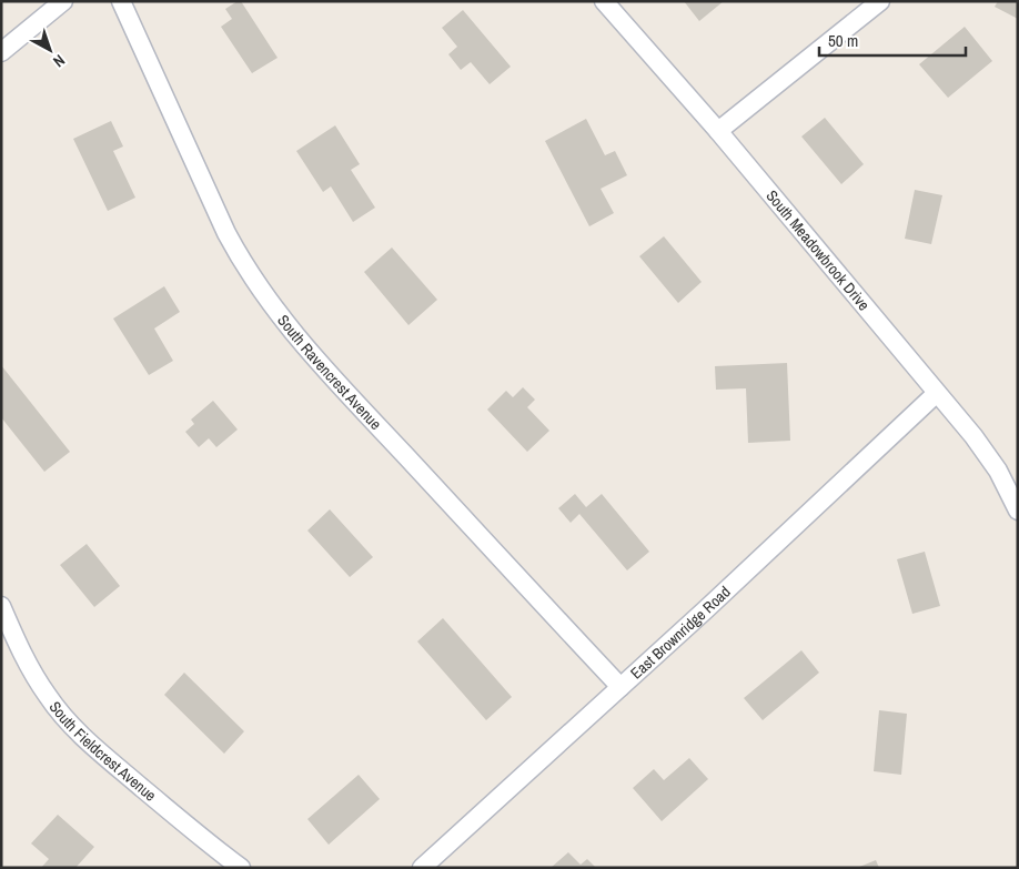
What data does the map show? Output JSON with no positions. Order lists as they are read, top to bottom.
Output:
{
  "streets": {
    "street": [
      "South Meadowbrook Drive",
      "South Ravencrest Avenue",
      "East Brownridge Road",
      "South Fieldcrest Avenue"
    ]
  },
  "crossings": [
    ["South Meadowbrook Drive", "East Brownridge Road"],
    ["South Ravencrest Avenue", "East Brownridge Road"]
  ],
  "scale_bar": "50 m",
  "north": "bottom right"
}
